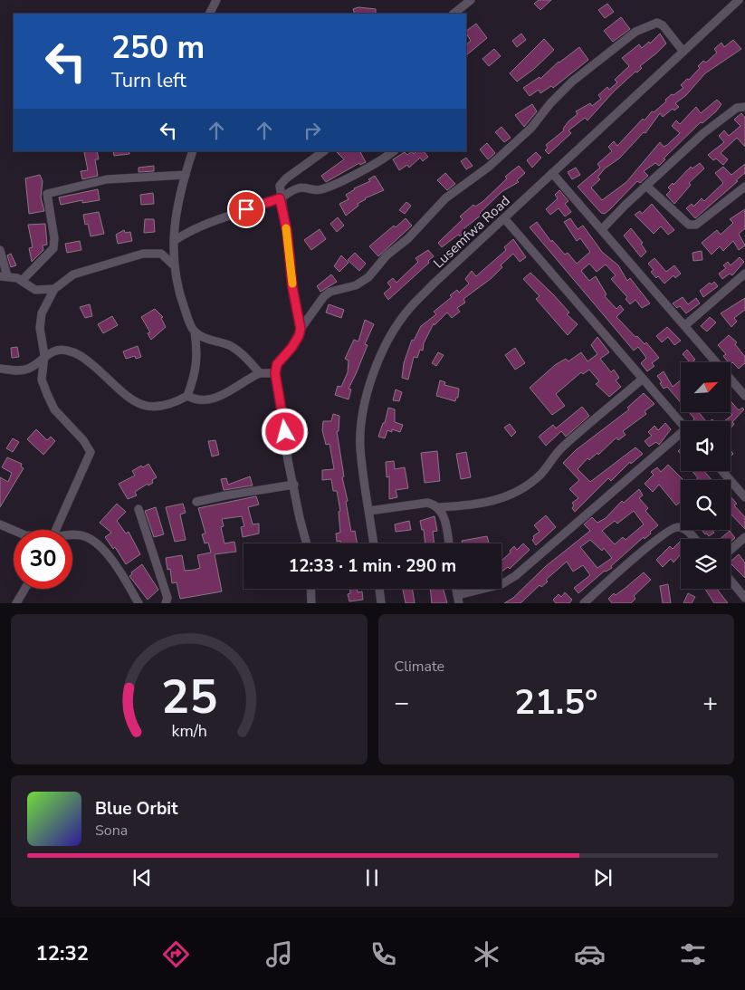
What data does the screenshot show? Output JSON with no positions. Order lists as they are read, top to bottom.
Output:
{
  "streets": {
    "street": ["Lusemfwa Road"]
  },
  "north": "top right",
  "page": {
    "turn": ["250 m", "Turn left"],
    "limit": "30",
    "trip": "12:33 · 1 min · 290 m",
    "tile": "Climate",
    "heat": ["−", "21.5°", "+"],
    "song": ["Blue Orbit", "Sona"],
    "tabs": "12:32",
    "gauge": ["25", "km/h"]
  }
}
